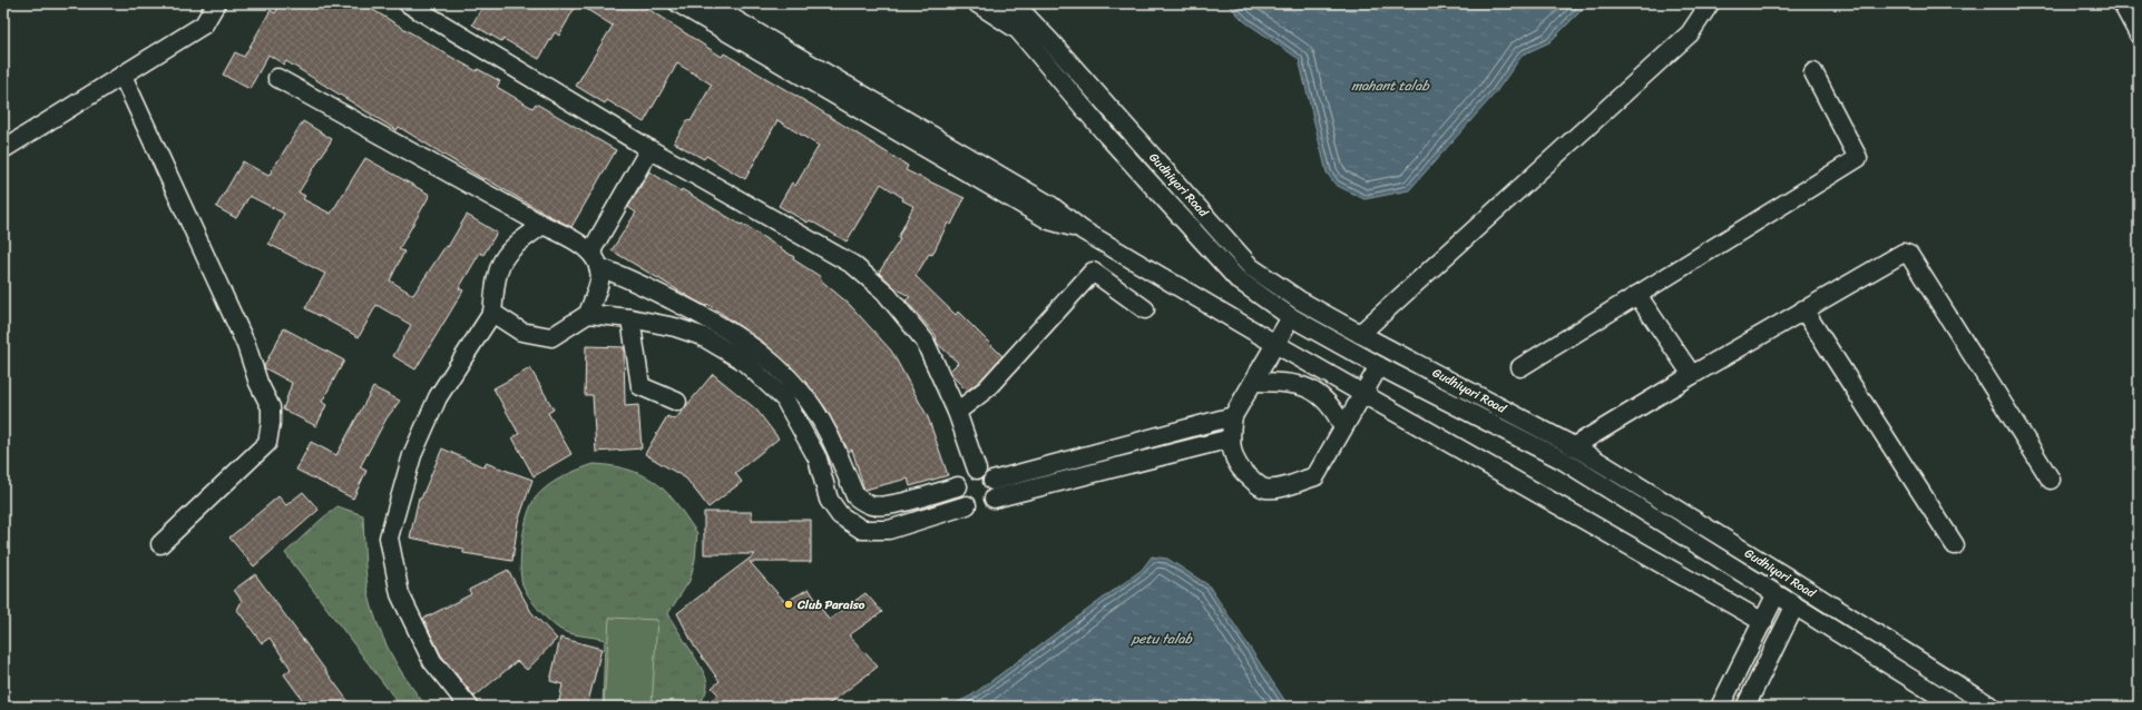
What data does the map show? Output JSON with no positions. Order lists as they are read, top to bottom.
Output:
{
  "streets": {
    "street": ["Gudhiyari Road"]
  },
  "water": ["mahant talab", "petu talab"],
  "places": ["Club Paraiso"]
}
